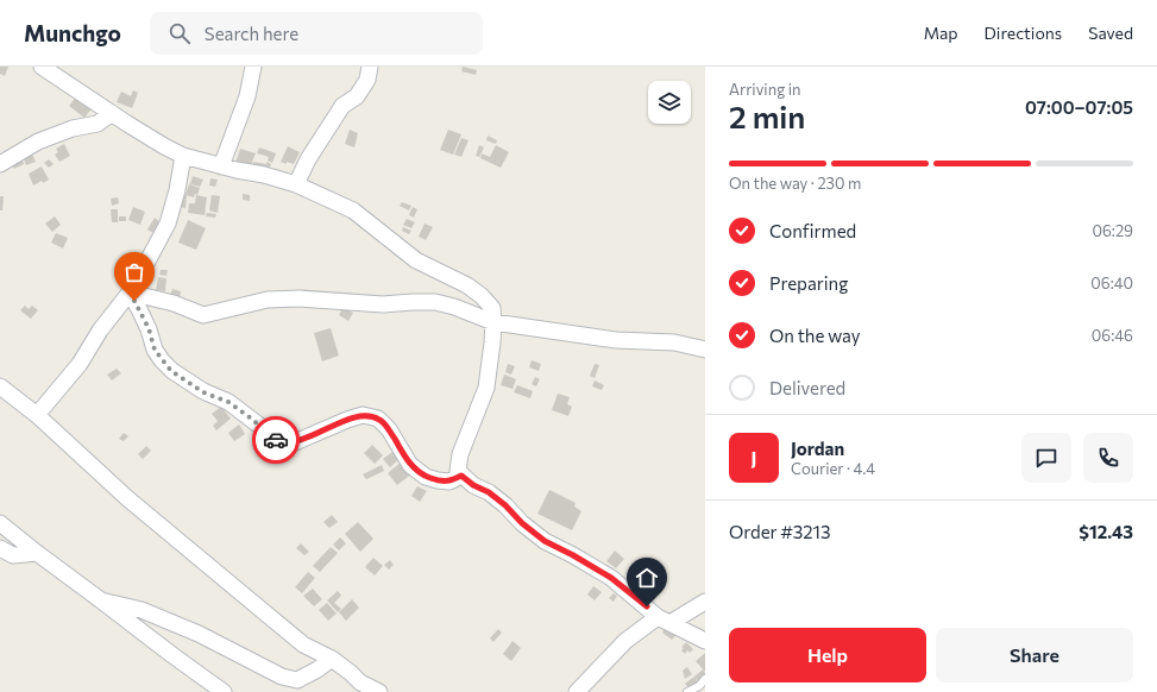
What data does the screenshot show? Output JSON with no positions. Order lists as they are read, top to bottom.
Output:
{
  "page": {
    "header": "Munchgo",
    "search": "Search here",
    "nav": ["Map", "Directions", "Saved"],
    "heading": ["2 min", "Arriving in", "07:00–07:05"],
    "panel": [
      "Jordan",
      "Courier · 4.4",
      "Order #3213",
      "$12.43"
    ],
    "bar": "On the way · 230 m",
    "list": [
      ["Confirmed", "06:29"],
      ["Preparing", "06:40"],
      ["On the way", "06:46"],
      "Delivered"
    ],
    "round": "J",
    "buttons": ["Help", "Share"]
  }
}
